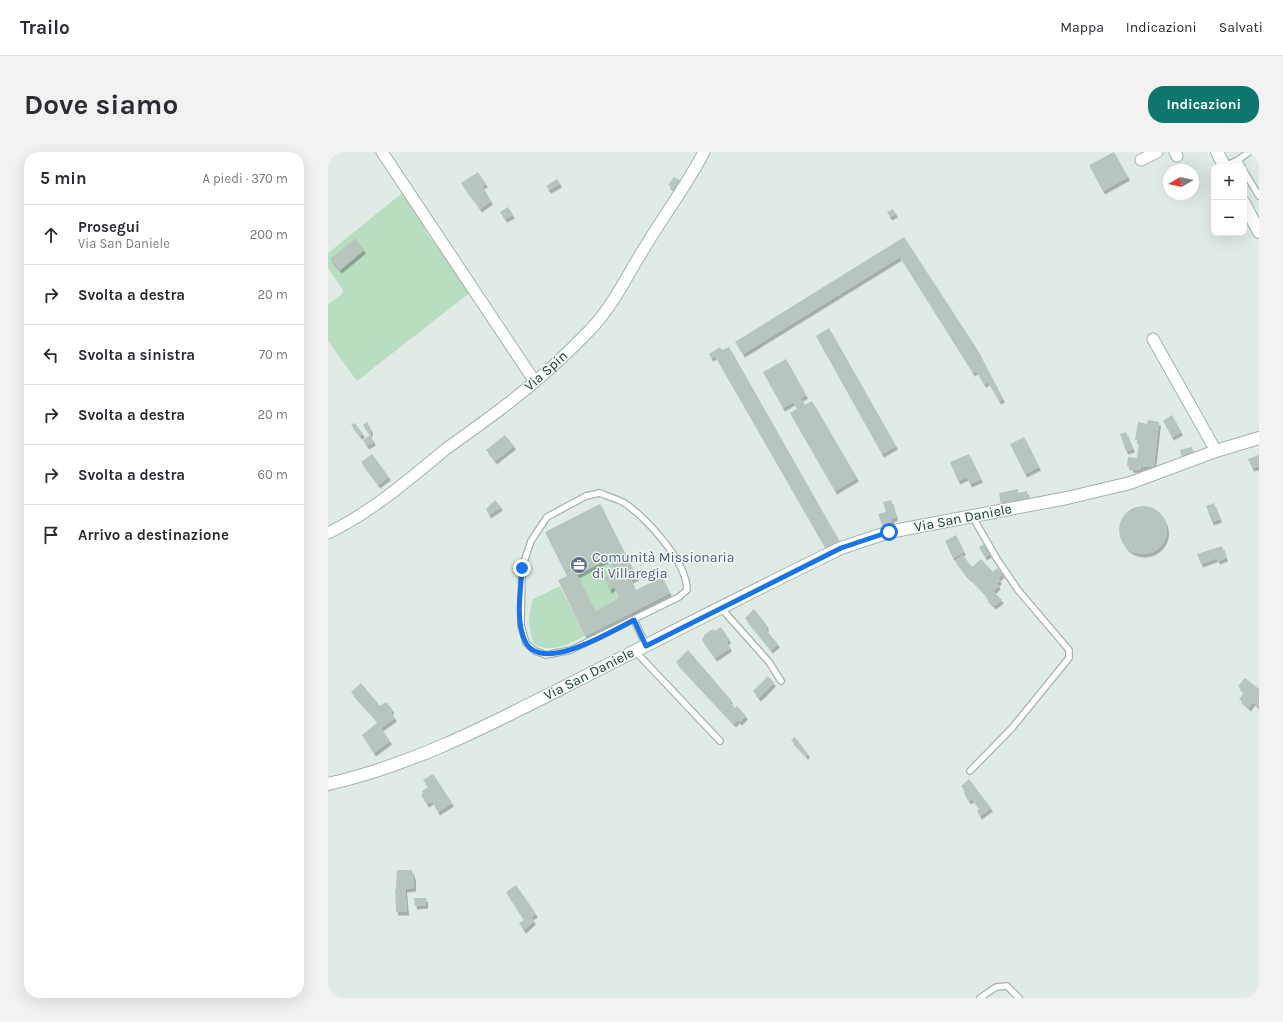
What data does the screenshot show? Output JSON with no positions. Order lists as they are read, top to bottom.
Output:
{
  "streets": {
    "street": ["Via Spin", "Via San Daniele"]
  },
  "places": {
    "office": ["Comunità Missionaria di Villaregia"]
  },
  "north": "left",
  "page": {
    "header": "Trailo",
    "nav": ["Mappa", "Indicazioni", "Salvati"],
    "buttons": "Indicazioni",
    "title": "Dove siamo",
    "heading": ["5 min", "A piedi · 370 m"],
    "map_buttons": ["+", "−"],
    "list": [
      ["Prosegui", "Via San Daniele", "200 m"],
      ["Svolta a destra", "20 m"],
      ["Svolta a sinistra", "70 m"],
      ["Svolta a destra", "20 m"],
      ["Svolta a destra", "60 m"],
      "Arrivo a destinazione"
    ]
  }
}
